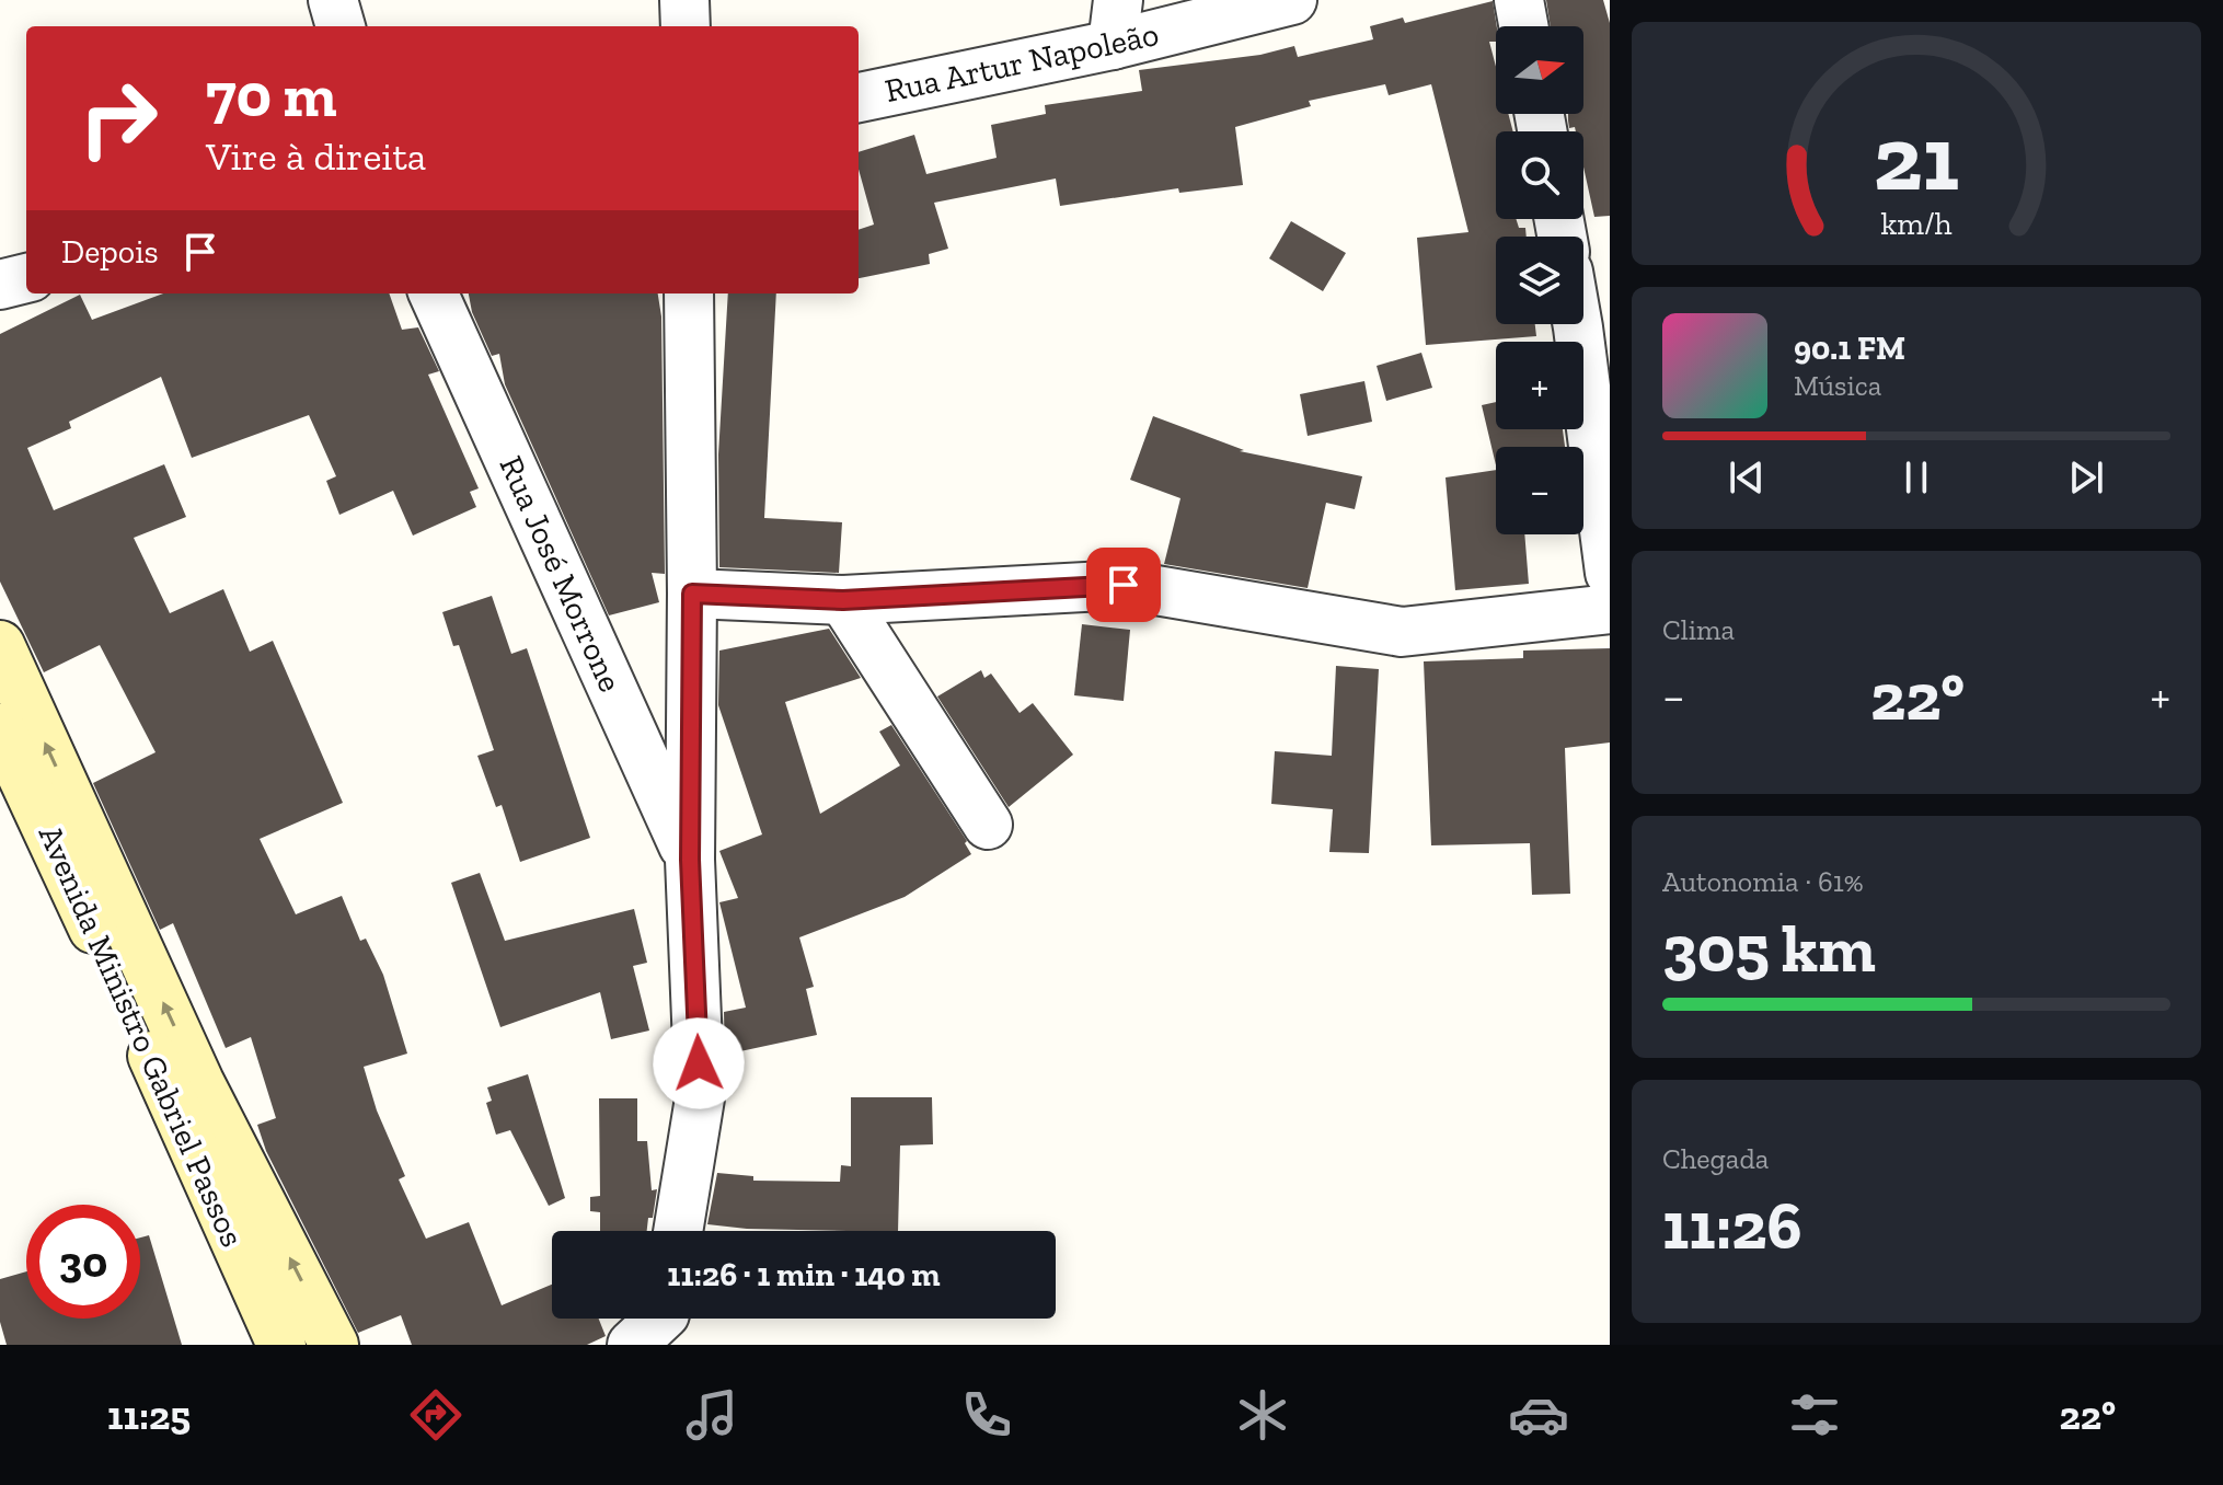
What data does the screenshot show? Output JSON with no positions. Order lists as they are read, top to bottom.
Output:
{
  "streets": {
    "main road": ["Avenida Ministro Gabriel Passos"],
    "street": ["Rua Artur Napoleão", "Rua José Morrone"]
  },
  "north": "right",
  "page": {
    "map_buttons": ["+", "−"],
    "turn": ["70 m", "Vire à direita"],
    "then": "Depois",
    "song": ["90.1 FM", "Música"],
    "tile": [
      "Clima",
      ["Autonomia · 61%", "305 km"],
      ["Chegada", "11:26"]
    ],
    "heat": ["−", "22°", "+"],
    "limit": "30",
    "trip": "11:26 · 1 min · 140 m",
    "tabs": ["11:25", "22°"],
    "gauge": ["21", "km/h"]
  }
}
